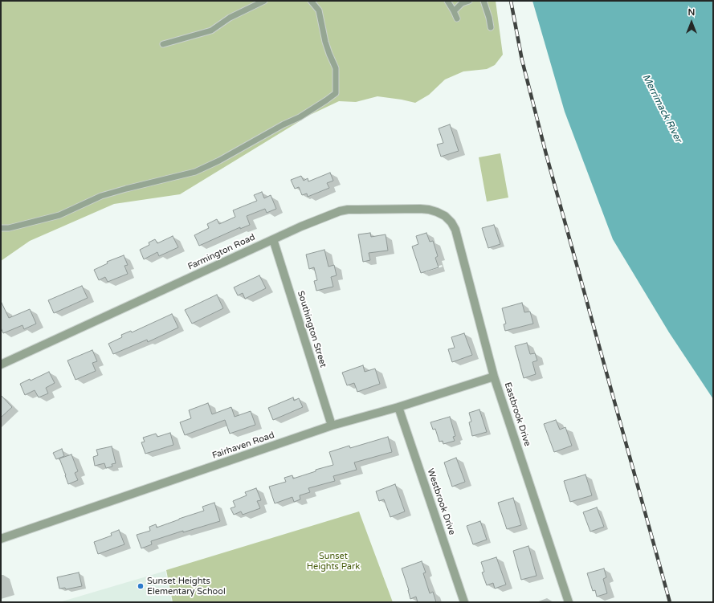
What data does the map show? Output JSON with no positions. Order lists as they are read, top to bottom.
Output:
{
  "streets": {
    "street": [
      "Farmington Road",
      "Southington Street",
      "Eastbrook Drive",
      "Fairhaven Road",
      "Westbrook Drive"
    ]
  },
  "crossings": [
    ["Farmington Road", "Southington Street"],
    ["Farmington Road", "Eastbrook Drive"],
    ["Southington Street", "Fairhaven Road"],
    ["Eastbrook Drive", "Fairhaven Road"],
    ["Fairhaven Road", "Westbrook Drive"]
  ],
  "water": ["Merrimack River"],
  "parks": ["Sunset Heights Park"],
  "places": ["Sunset Heights Elementary School"],
  "north": "top"
}
